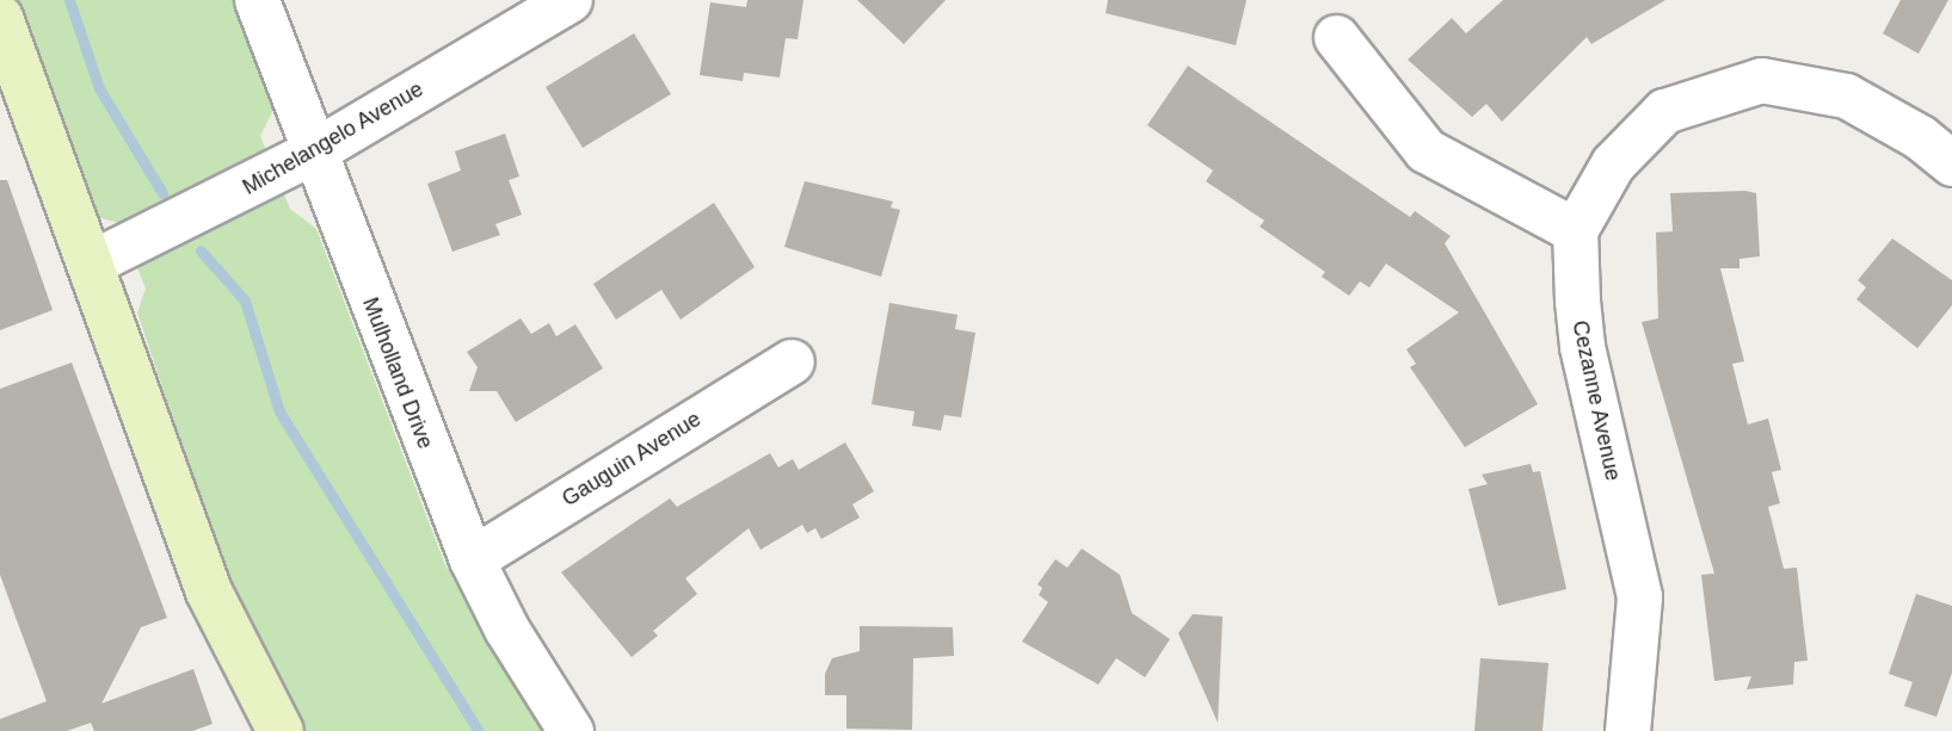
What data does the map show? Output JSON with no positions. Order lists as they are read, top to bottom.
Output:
{
  "streets": {
    "street": [
      "Michelangelo Avenue",
      "Mulholland Drive",
      "Cezanne Avenue",
      "Gauguin Avenue"
    ]
  },
  "crossings": [
    ["Michelangelo Avenue", "Mulholland Drive"],
    ["Mulholland Drive", "Gauguin Avenue"]
  ]
}
